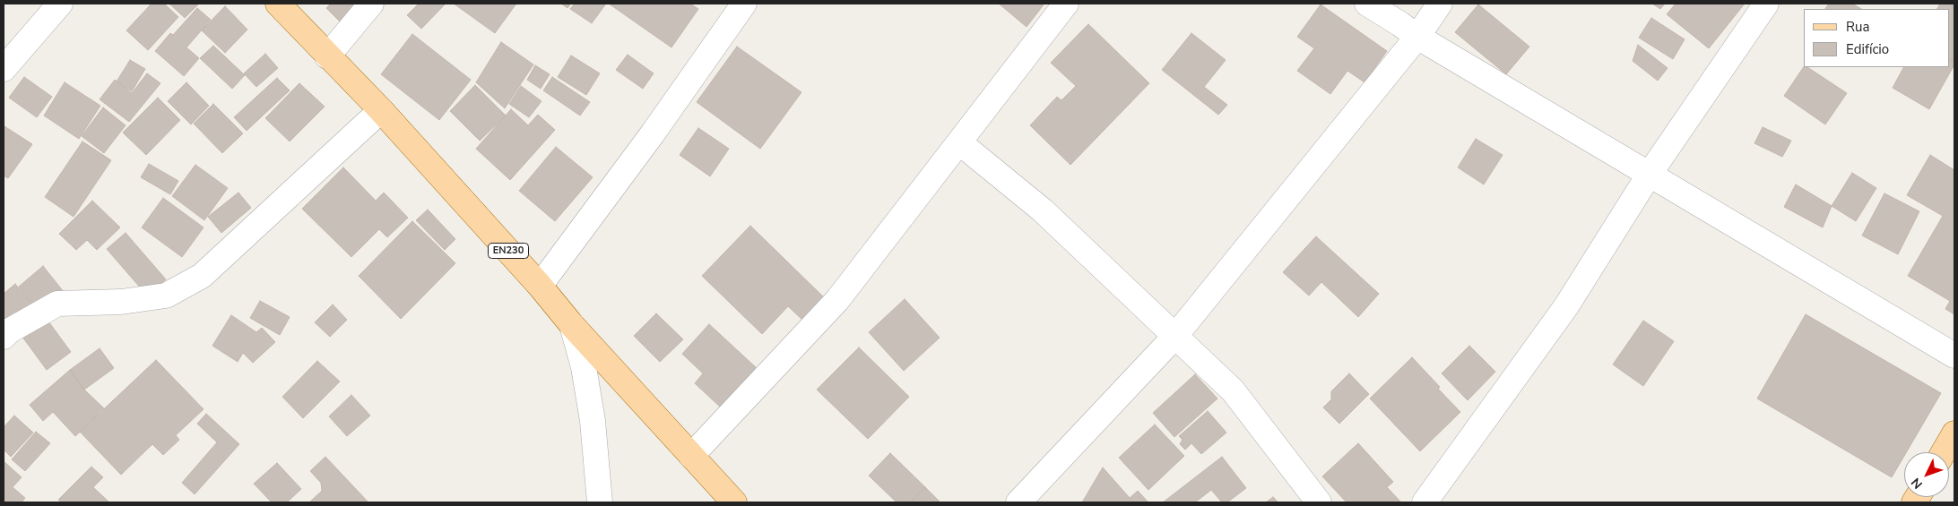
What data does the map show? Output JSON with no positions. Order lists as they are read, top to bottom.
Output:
{
  "streets": {
    "main road": ["EN230"]
  },
  "legend": ["Rua", "Edifício"],
  "north": "bottom left"
}
